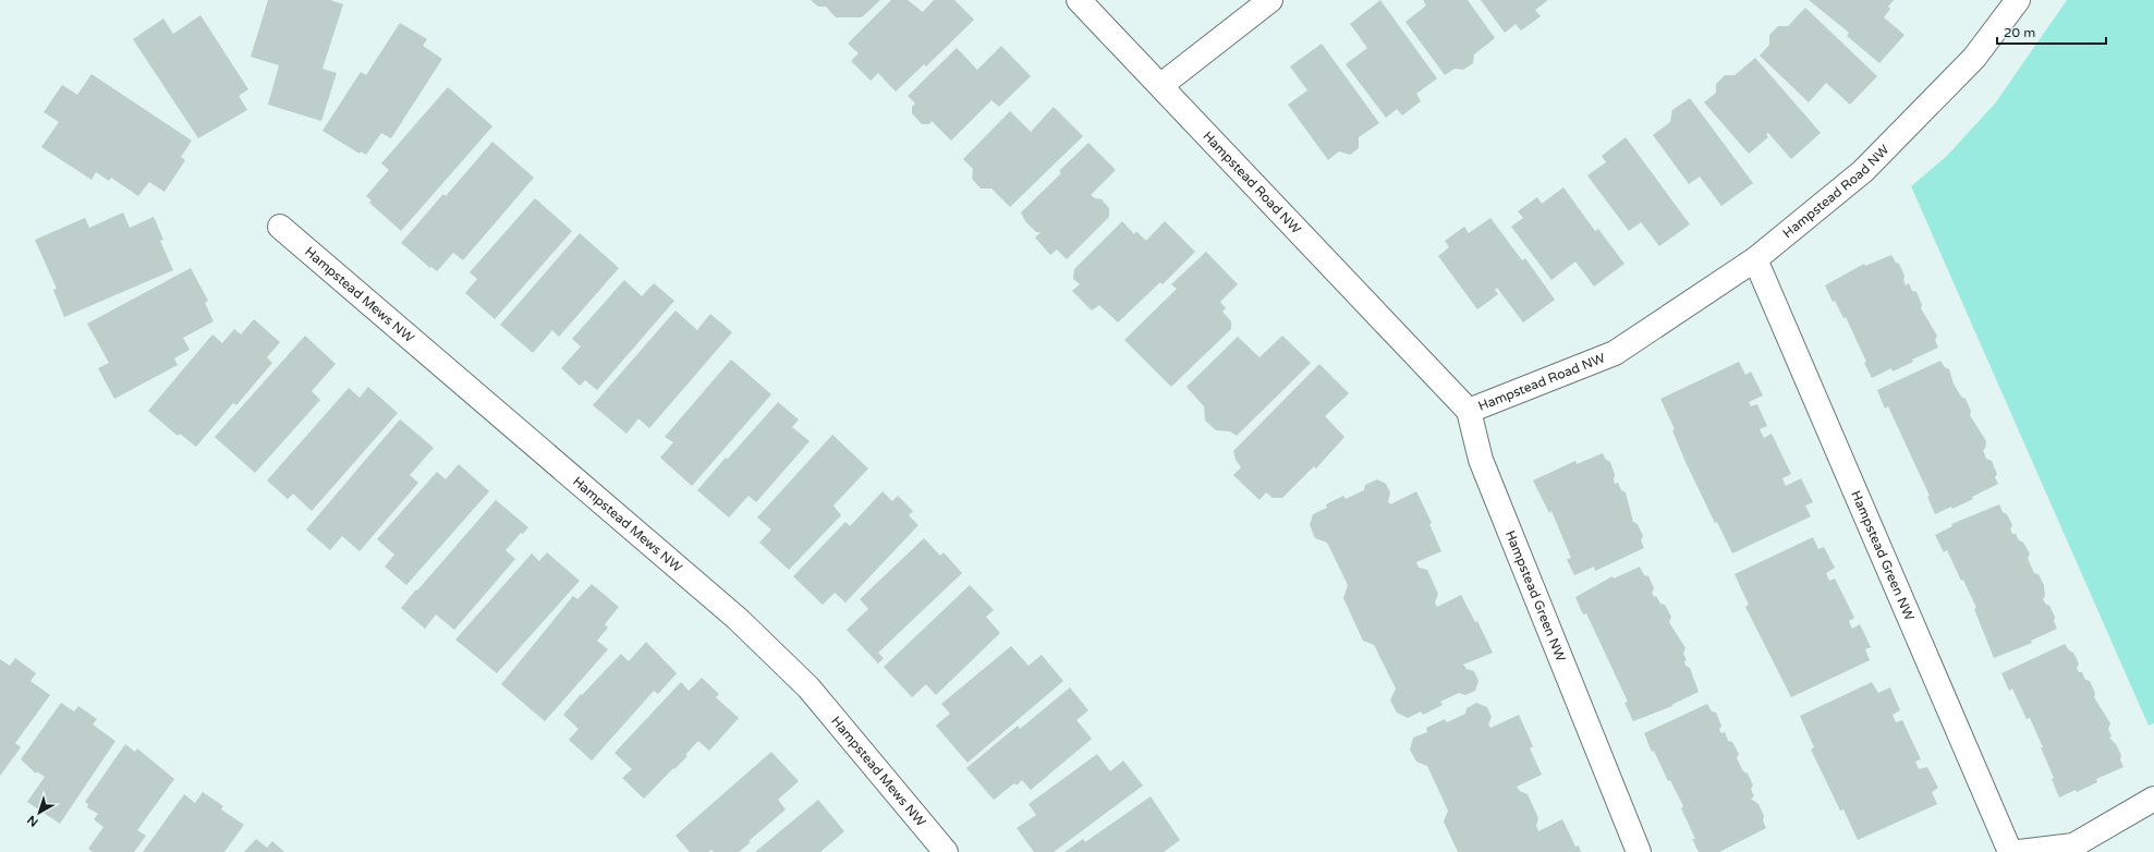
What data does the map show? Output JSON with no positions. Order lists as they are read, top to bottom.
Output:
{
  "streets": {
    "street": ["Hampstead Road NW", "Hampstead Mews NW", "Hampstead Green NW"]
  },
  "crossings": [
    ["Hampstead Road NW", "Hampstead Green NW"]
  ],
  "scale_bar": "20 m",
  "north": "bottom left"
}
